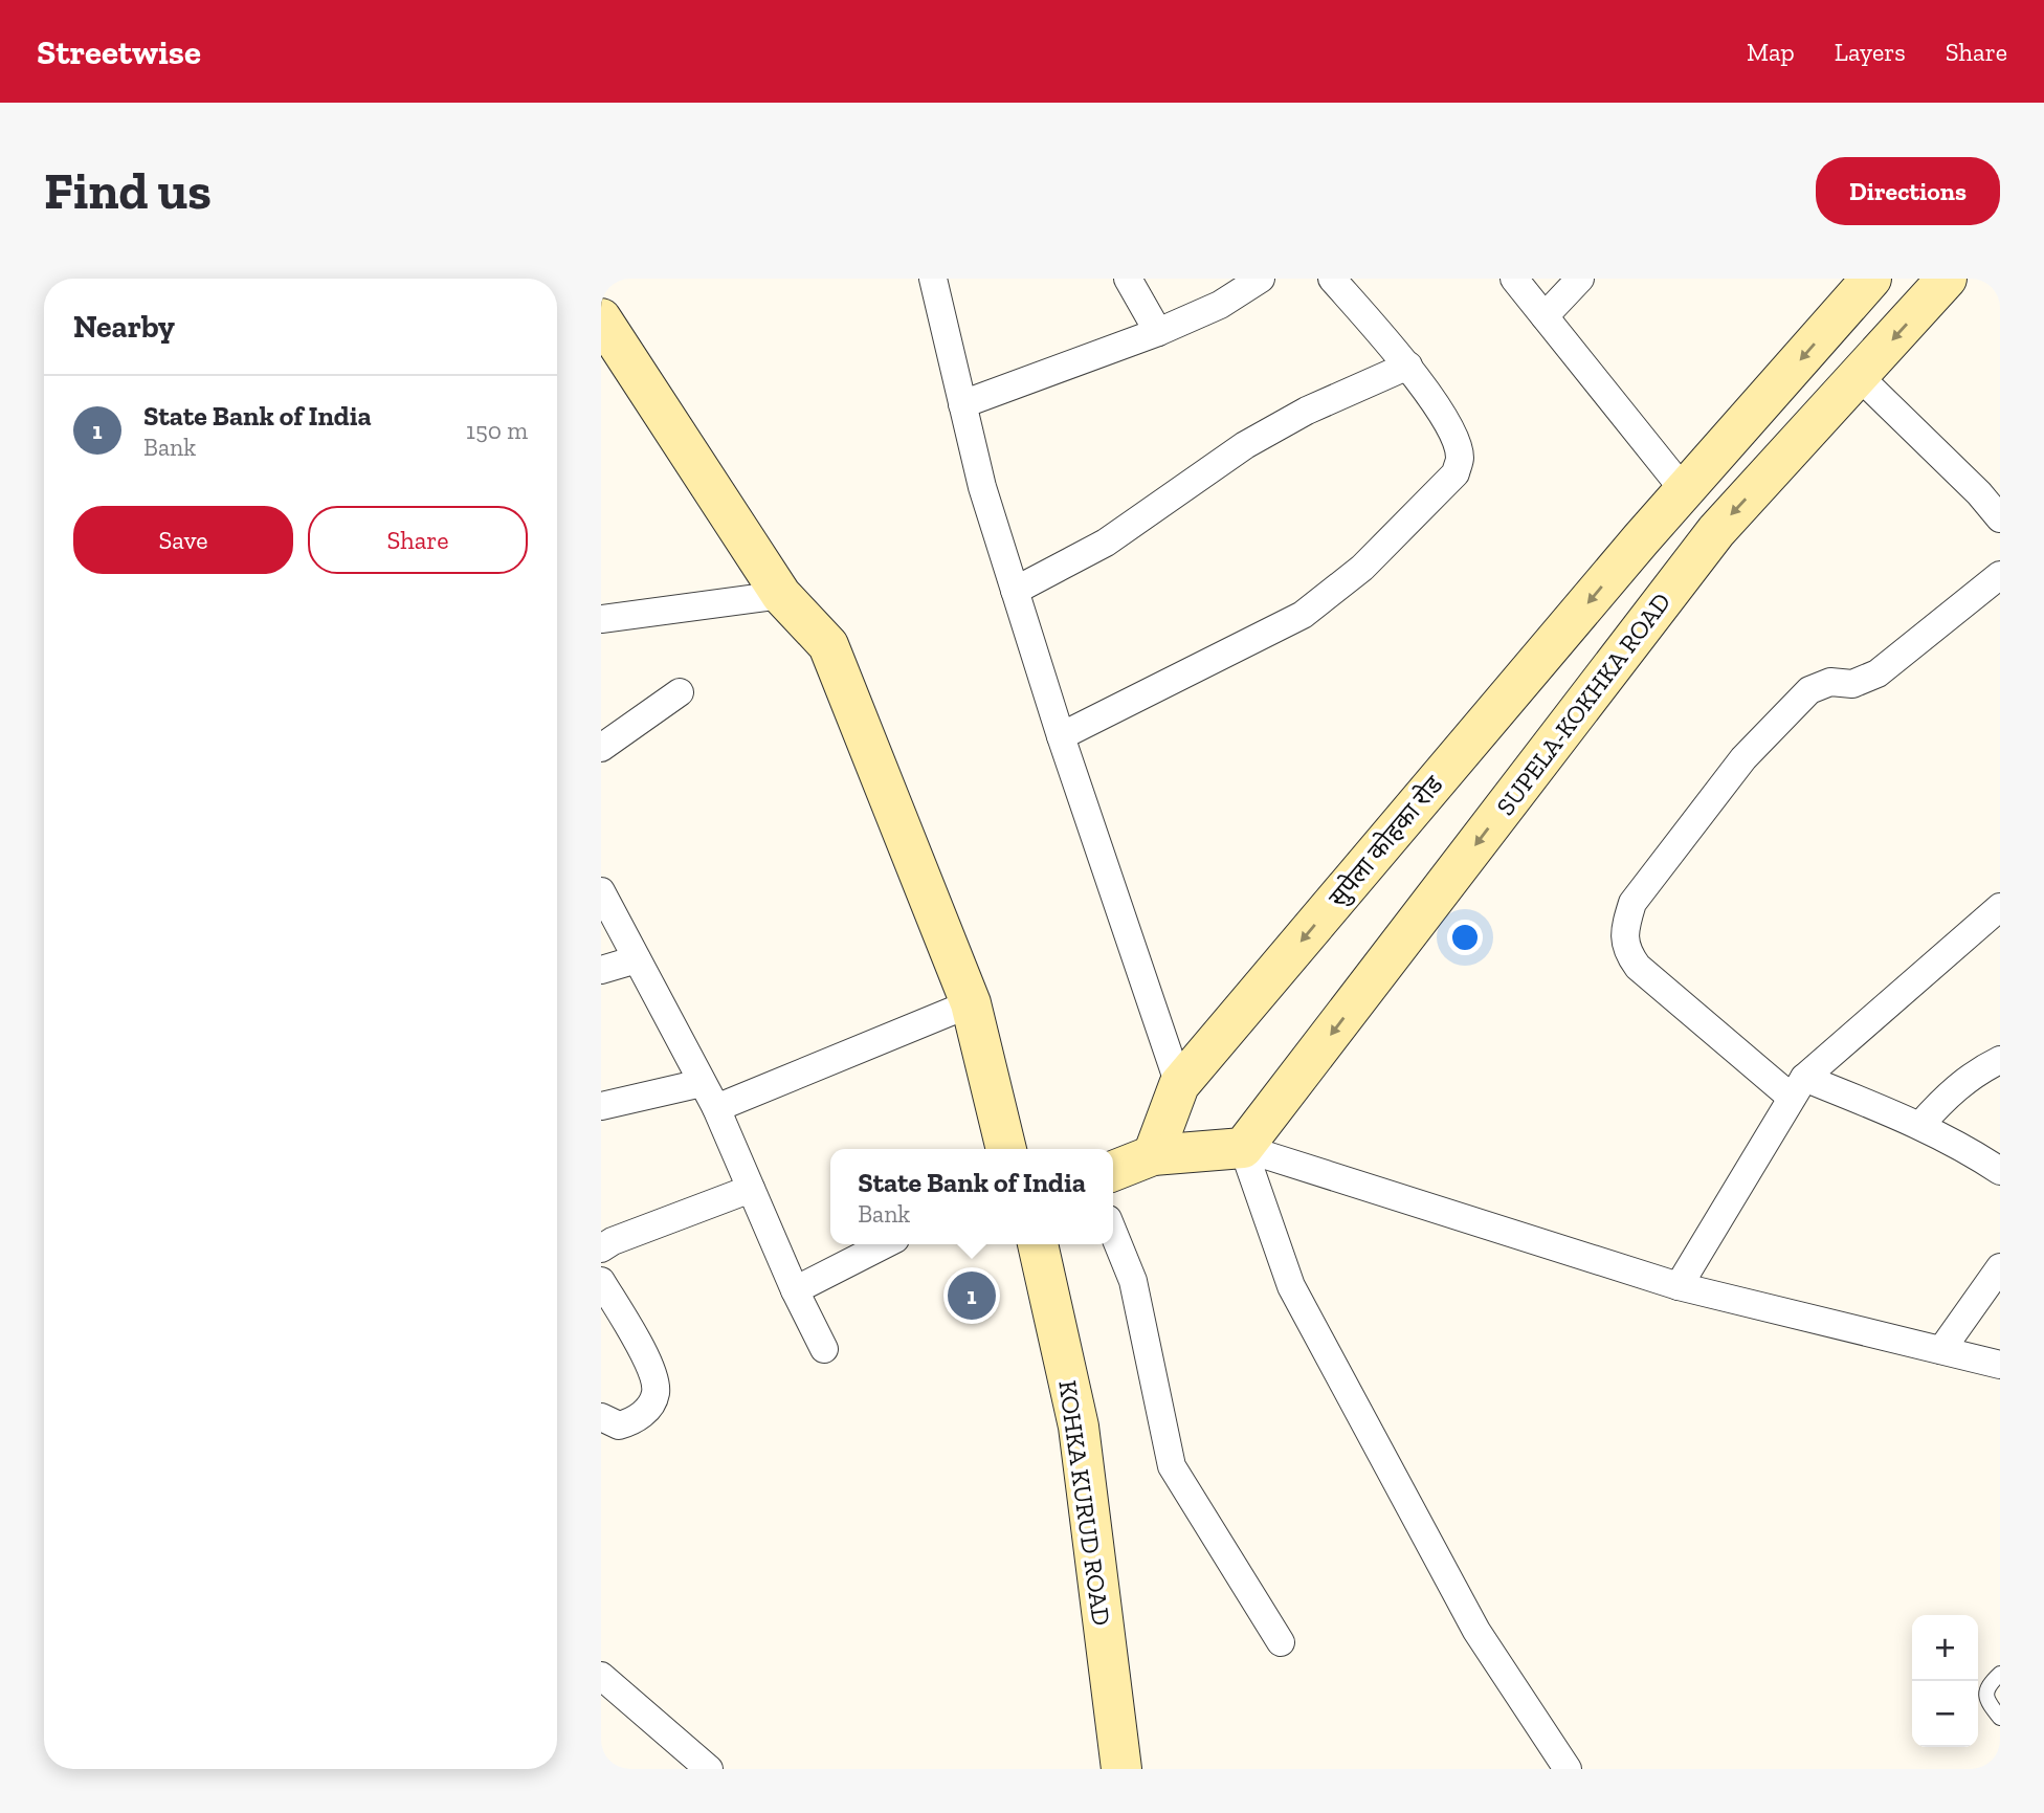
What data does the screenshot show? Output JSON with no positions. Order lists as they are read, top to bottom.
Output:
{
  "streets": {
    "street": ["SUPELA-KOKHKA ROAD", "सुपेला कोहका रोड", "KOHKA KURUD ROAD"]
  },
  "one_way": ["सुपेला कोहका रोड"],
  "page": {
    "header": "Streetwise",
    "nav": ["Map", "Layers", "Share"],
    "buttons": [
      "Directions",
      ["Save", "Share"]
    ],
    "title": "Find us",
    "heading": "Nearby",
    "list": [
      {
        "mark": "1",
        "name": "State Bank of India",
        "note": "Bank",
        "value": "150 m"
      }
    ],
    "popup": ["State Bank of India", "Bank"],
    "pins": "1",
    "map_buttons": ["+", "−"]
  }
}
